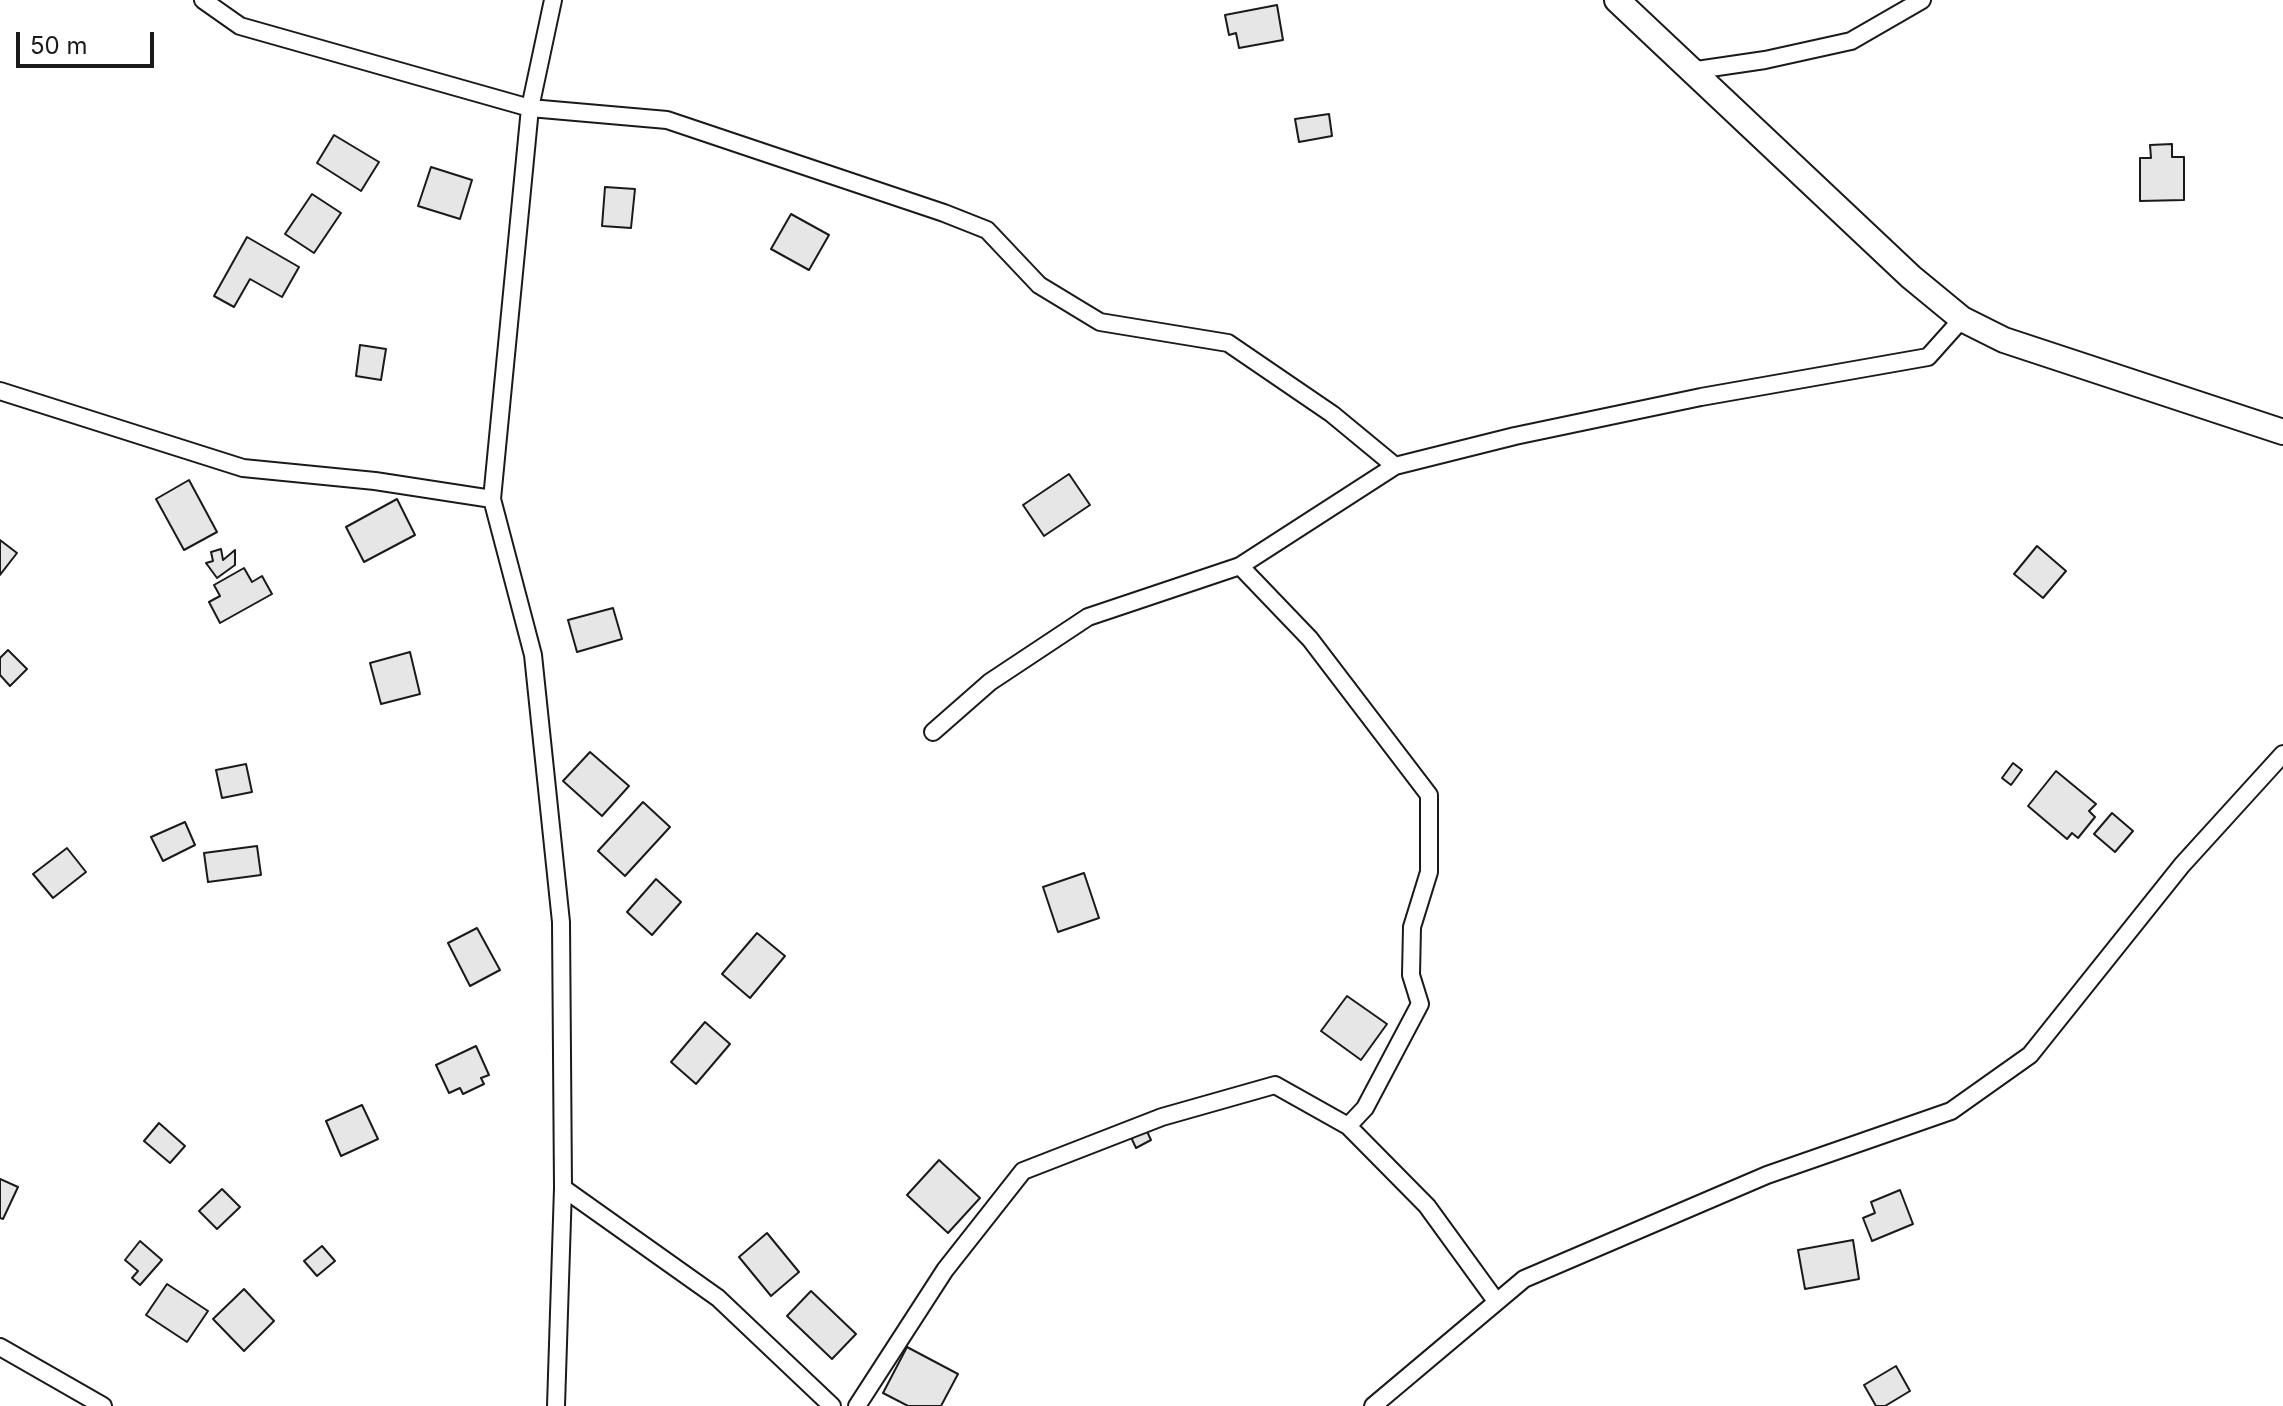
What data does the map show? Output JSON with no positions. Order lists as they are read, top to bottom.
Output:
{
  "scale_bar": "50 m"
}
